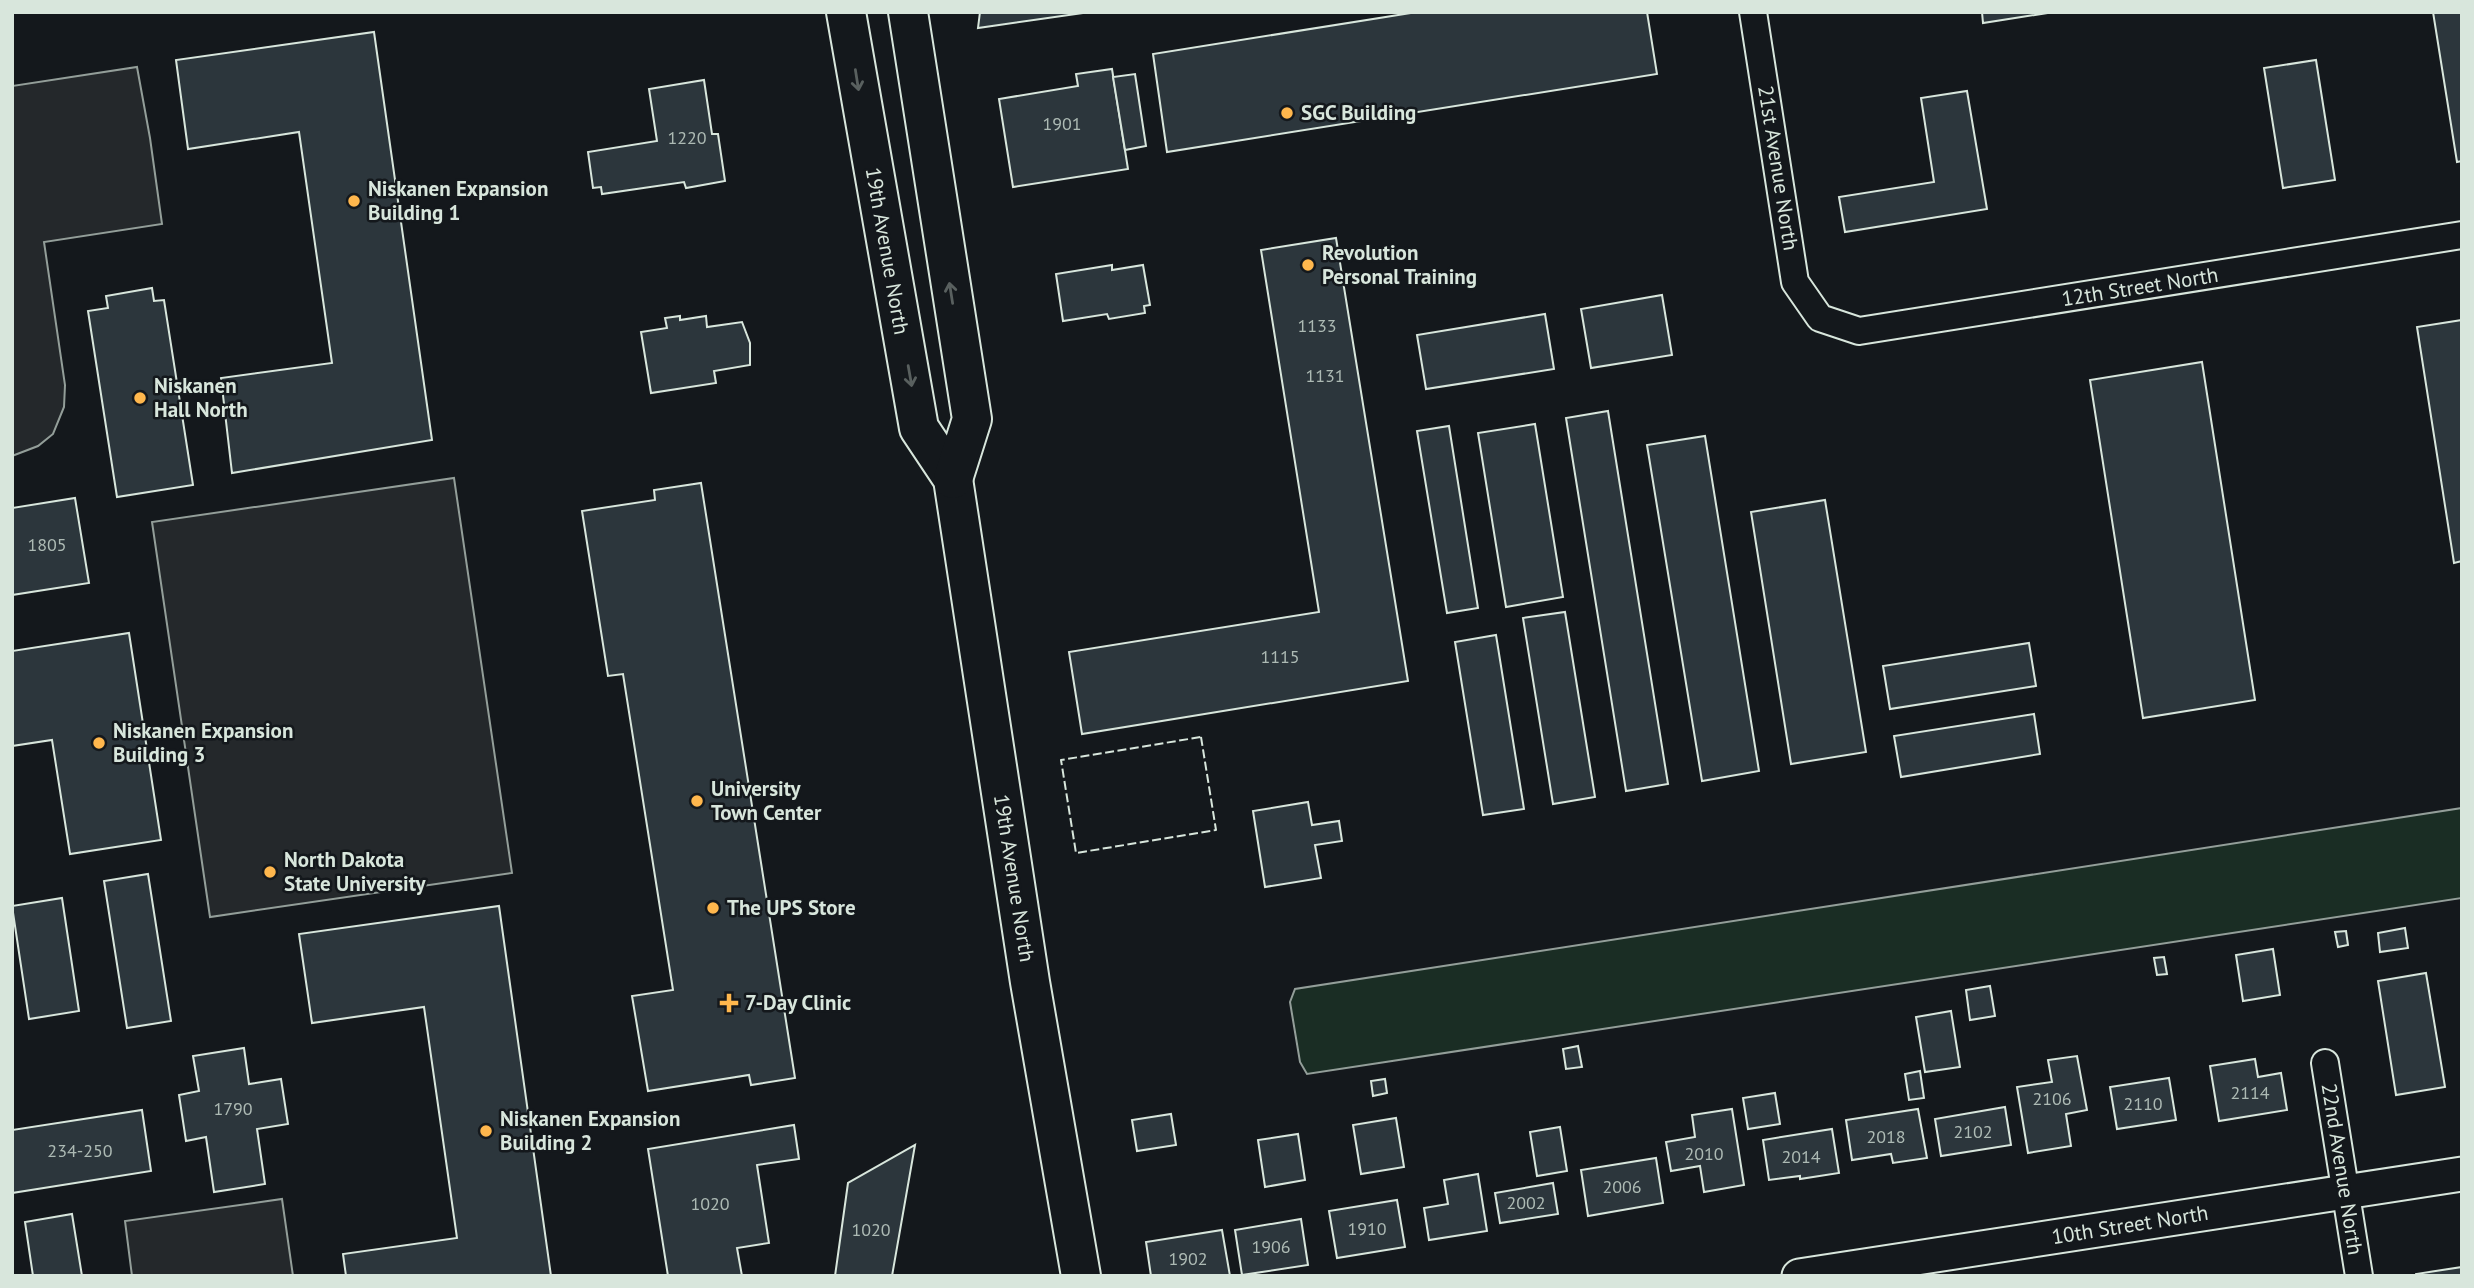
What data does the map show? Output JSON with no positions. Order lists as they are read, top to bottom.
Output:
{
  "streets": {
    "main road": ["19th Avenue North"],
    "street": [
      "21st Avenue North",
      "12th Street North",
      "22nd Avenue North",
      "10th Street North"
    ]
  },
  "crossings": [
    ["21st Avenue North", "12th Street North"],
    ["22nd Avenue North", "10th Street North"]
  ],
  "places": {
    "other": [
      "SGC Building",
      "Niskanen Expansion Building 1",
      "Revolution Personal Training",
      "Niskanen Hall North",
      "Niskanen Expansion Building 3",
      "University Town Center",
      "North Dakota State University",
      "The UPS Store",
      "Niskanen Expansion Building 2"
    ],
    "health": ["7-Day Clinic"]
  },
  "house_numbers": [
    "1901",
    "1220",
    "1133",
    "1131",
    "1805",
    "1115",
    "2114",
    "2106",
    "2110",
    "1790",
    "2102",
    "2018",
    "234-250",
    "2010",
    "2014",
    "2006",
    "2002",
    "1020",
    "1910",
    "1020",
    "1906",
    "1902"
  ]
}
